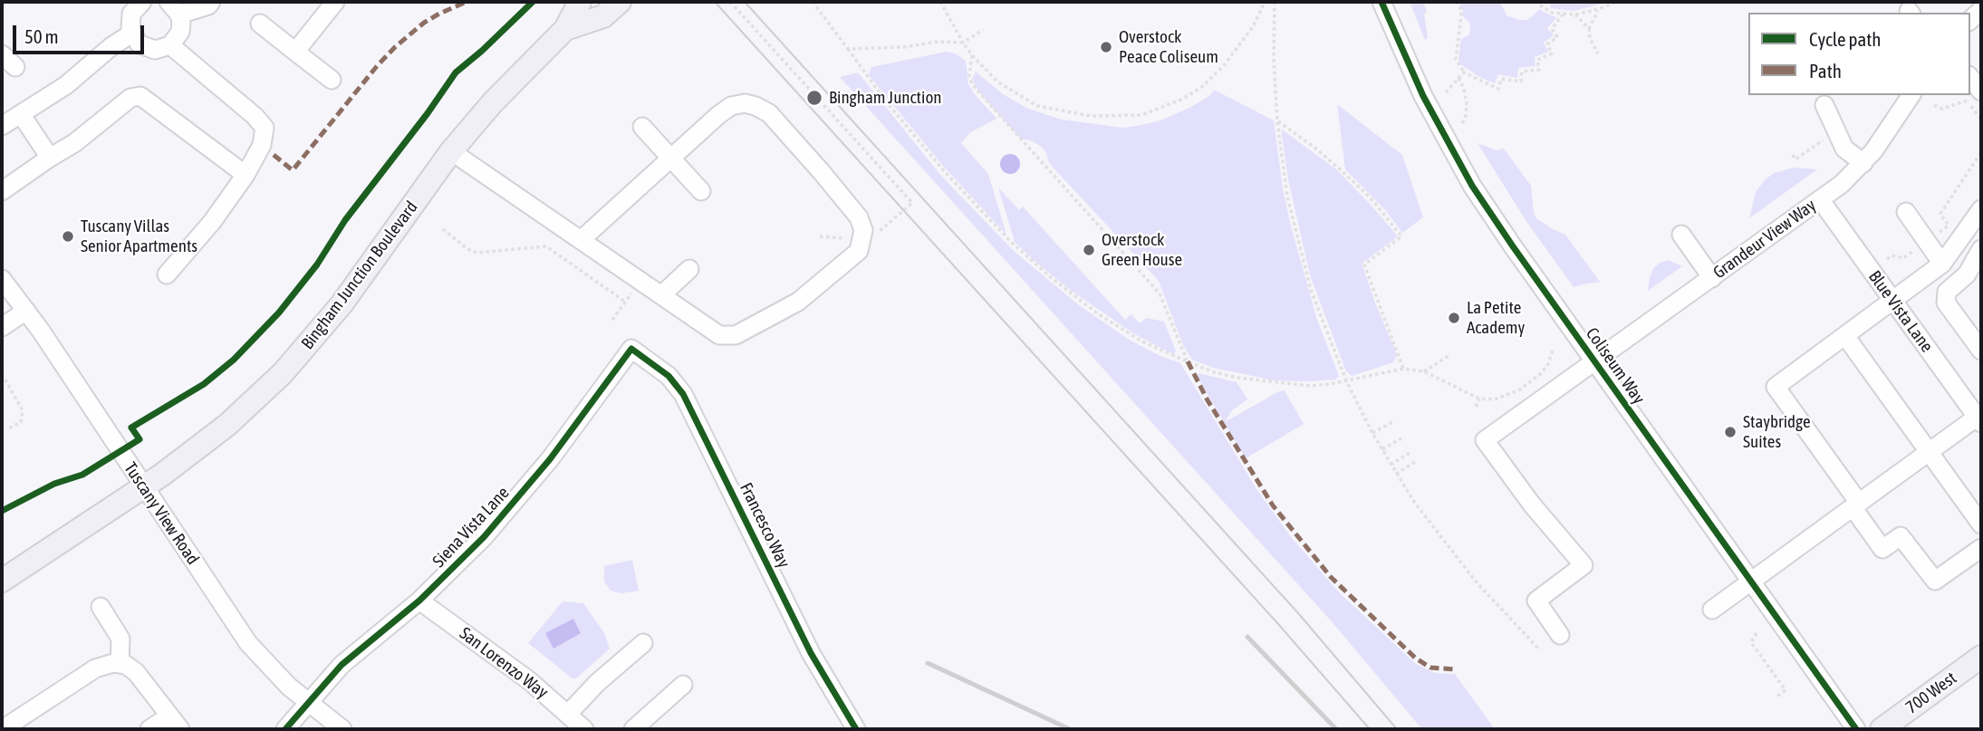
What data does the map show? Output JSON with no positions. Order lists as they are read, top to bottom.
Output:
{
  "streets": {
    "main road": ["Bingham Junction Boulevard", "700 West"],
    "street": [
      "Grandeur View Way",
      "Blue Vista Lane",
      "Coliseum Way",
      "Tuscany View Road",
      "Francesco Way",
      "Siena Vista Lane",
      "San Lorenzo Way"
    ]
  },
  "crossings": [
    ["Grandeur View Way", "Blue Vista Lane"],
    ["Grandeur View Way", "Coliseum Way"],
    ["Bingham Junction Boulevard", "Tuscany View Road"],
    ["Tuscany View Road", "Siena Vista Lane"],
    ["Francesco Way", "Siena Vista Lane"],
    ["Siena Vista Lane", "San Lorenzo Way"]
  ],
  "places": [
    "Overstock Peace Coliseum",
    "Bingham Junction",
    "Tuscany Villas Senior Apartments",
    "Overstock Green House",
    "La Petite Academy",
    "Staybridge Suites"
  ],
  "legend": ["Cycle path", "Path"],
  "scale_bar": "50 m"
}
